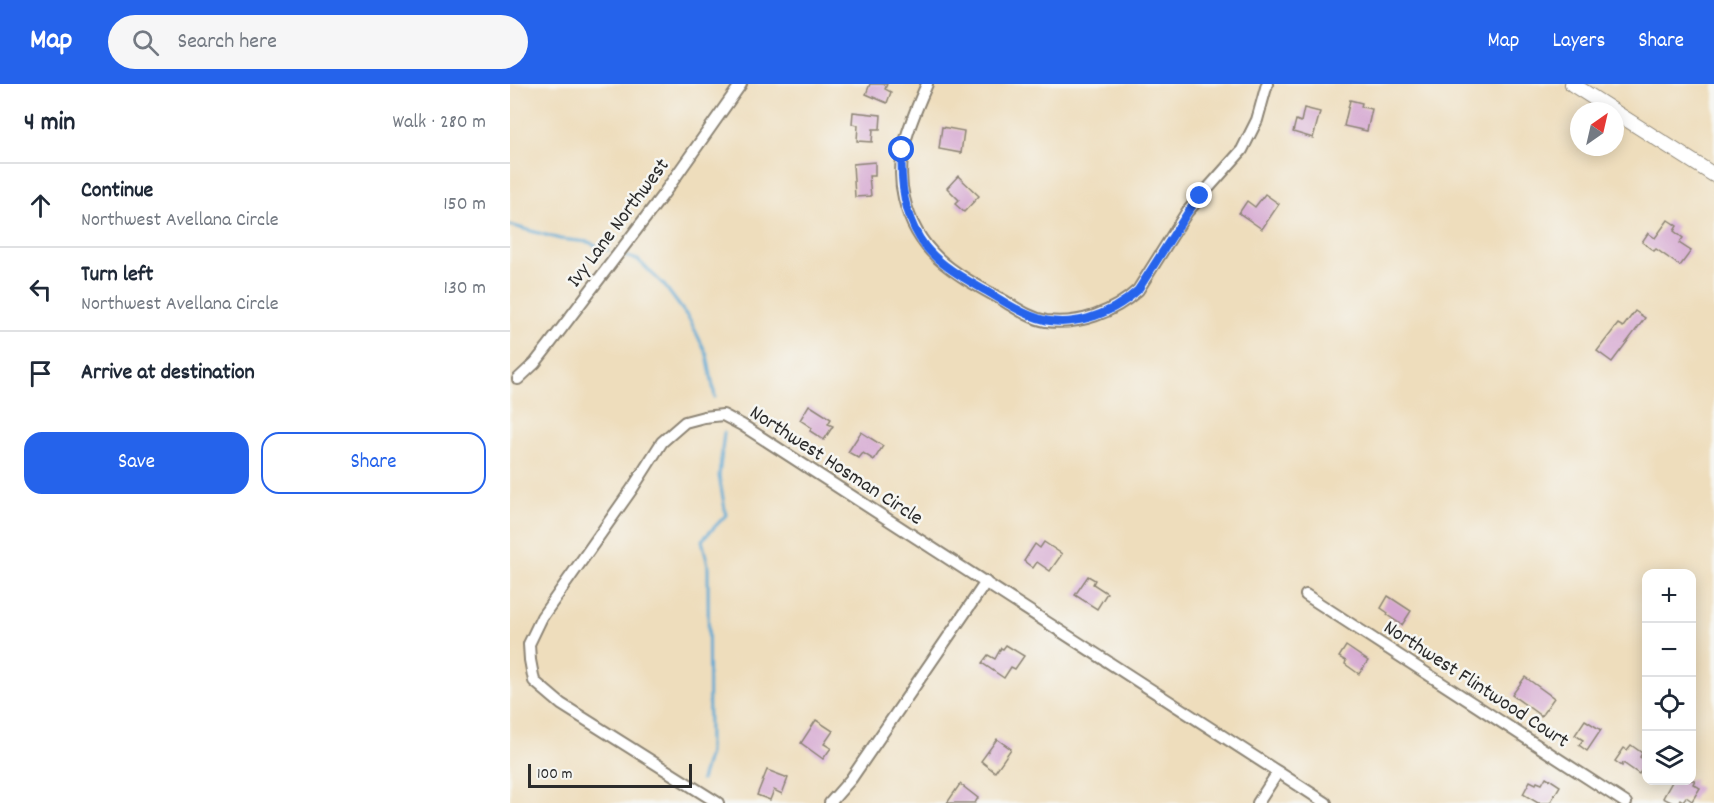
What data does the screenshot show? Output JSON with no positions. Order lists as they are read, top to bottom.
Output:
{
  "streets": {
    "street": ["Ivy Lane Northwest", "Northwest Hosman Circle", "Northwest Flintwood Court"]
  },
  "scale_bar": "100 m",
  "north": "top right",
  "page": {
    "header": "Map",
    "search": "Search here",
    "nav": ["Map", "Layers", "Share"],
    "heading": ["4 min", "Walk · 280 m"],
    "list": [
      ["Continue", "Northwest Avellana Circle", "150 m"],
      ["Turn left", "Northwest Avellana Circle", "130 m"],
      "Arrive at destination"
    ],
    "buttons": ["Save", "Share"],
    "map_buttons": ["+", "−"],
    "scale": "100 m"
  }
}
